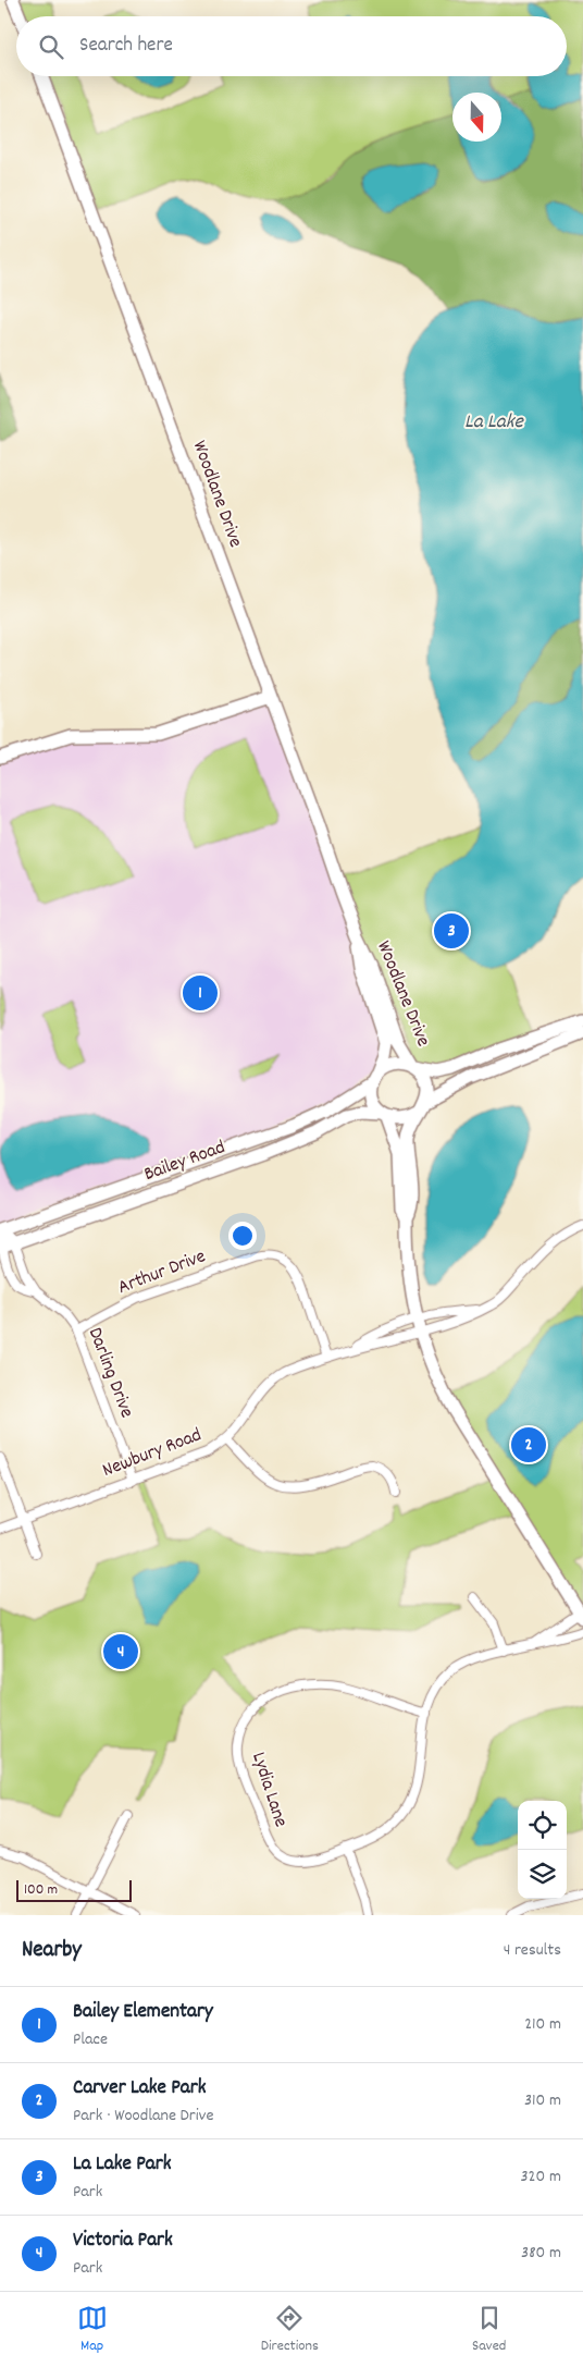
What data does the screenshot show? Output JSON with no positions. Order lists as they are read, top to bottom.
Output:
{
  "streets": {
    "street": [
      "Woodlane Drive",
      "Bailey Road",
      "Arthur Drive",
      "Darling Drive",
      "Newbury Road",
      "Lydia Lane"
    ]
  },
  "crossings": [
    ["Woodlane Drive", "Bailey Road"],
    ["Bailey Road", "Darling Drive"],
    ["Arthur Drive", "Darling Drive"],
    ["Arthur Drive", "Newbury Road"],
    ["Darling Drive", "Newbury Road"]
  ],
  "water": ["La Lake"],
  "scale_bar": "100 m",
  "north": "bottom",
  "page": {
    "search": "Search here",
    "pins": [
      "3",
      "1",
      "2",
      "4"
    ],
    "scale": "100 m",
    "heading": ["Nearby", "4 results"],
    "list": [
      {
        "mark": "1",
        "name": "Bailey Elementary",
        "note": "Place",
        "value": "210 m"
      },
      {
        "mark": "2",
        "name": "Carver Lake Park",
        "note": "Park · Woodlane Drive",
        "value": "310 m"
      },
      {
        "mark": "3",
        "name": "La Lake Park",
        "note": "Park",
        "value": "320 m"
      },
      {
        "mark": "4",
        "name": "Victoria Park",
        "note": "Park",
        "value": "380 m"
      }
    ],
    "nav": ["Map", "Directions", "Saved"]
  }
}
